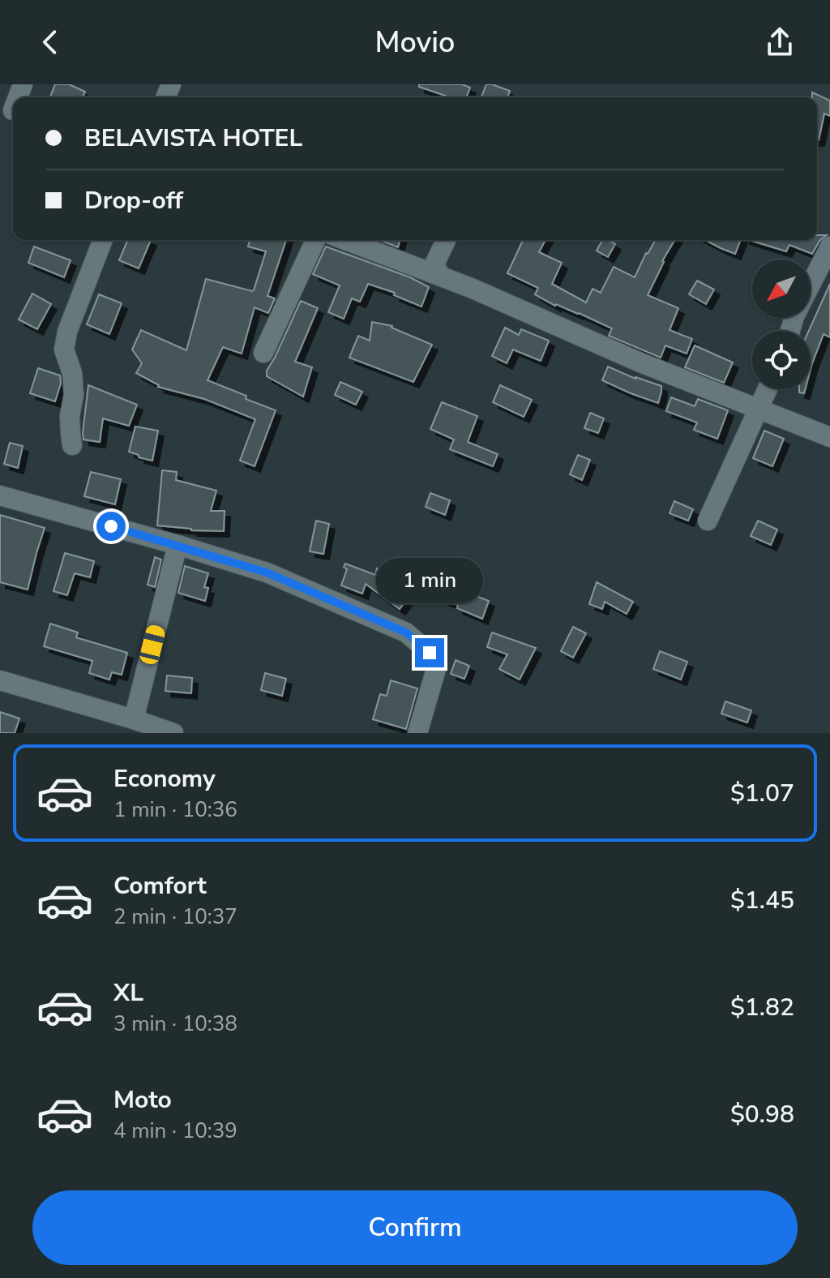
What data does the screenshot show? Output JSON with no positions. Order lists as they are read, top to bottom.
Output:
{
  "north": "bottom left",
  "page": {
    "header": "Movio",
    "banner": ["BELAVISTA HOTEL", "Drop-off"],
    "bubble": "1 min",
    "list": [
      {
        "name": "Economy",
        "note": "1 min · 10:36",
        "value": "$1.07"
      },
      {
        "name": "Comfort",
        "note": "2 min · 10:37",
        "value": "$1.45"
      },
      {
        "name": "XL",
        "note": "3 min · 10:38",
        "value": "$1.82"
      },
      {
        "name": "Moto",
        "note": "4 min · 10:39",
        "value": "$0.98"
      }
    ],
    "buttons": "Confirm"
  }
}
